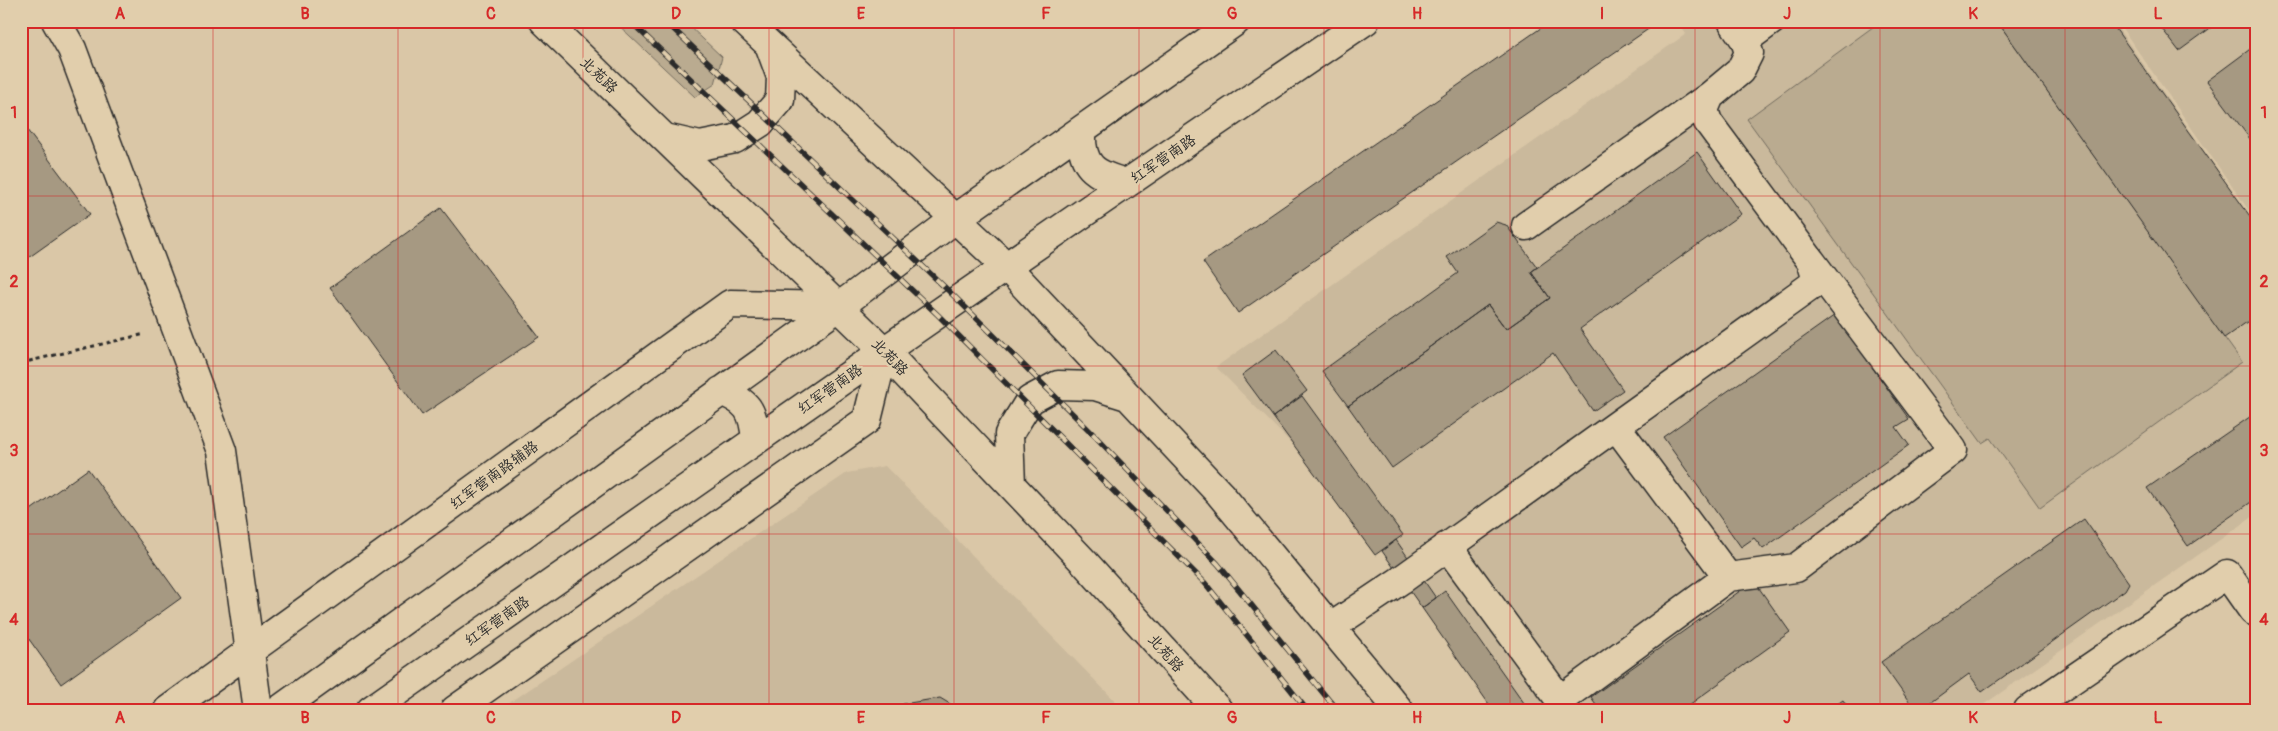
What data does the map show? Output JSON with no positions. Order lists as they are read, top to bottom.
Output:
{
  "streets": {
    "main road": ["北苑路", "红军营南路", "红军营南路辅路"]
  },
  "crossings": [
    ["北苑路", "红军营南路"],
    ["北苑路", "红军营南路辅路"]
  ],
  "grid": {
    "columns": [
      "A",
      "B",
      "C",
      "D",
      "E",
      "F",
      "G",
      "H",
      "I",
      "J",
      "K",
      "L"
    ],
    "rows": [
      "1",
      "2",
      "3",
      "4"
    ]
  }
}
